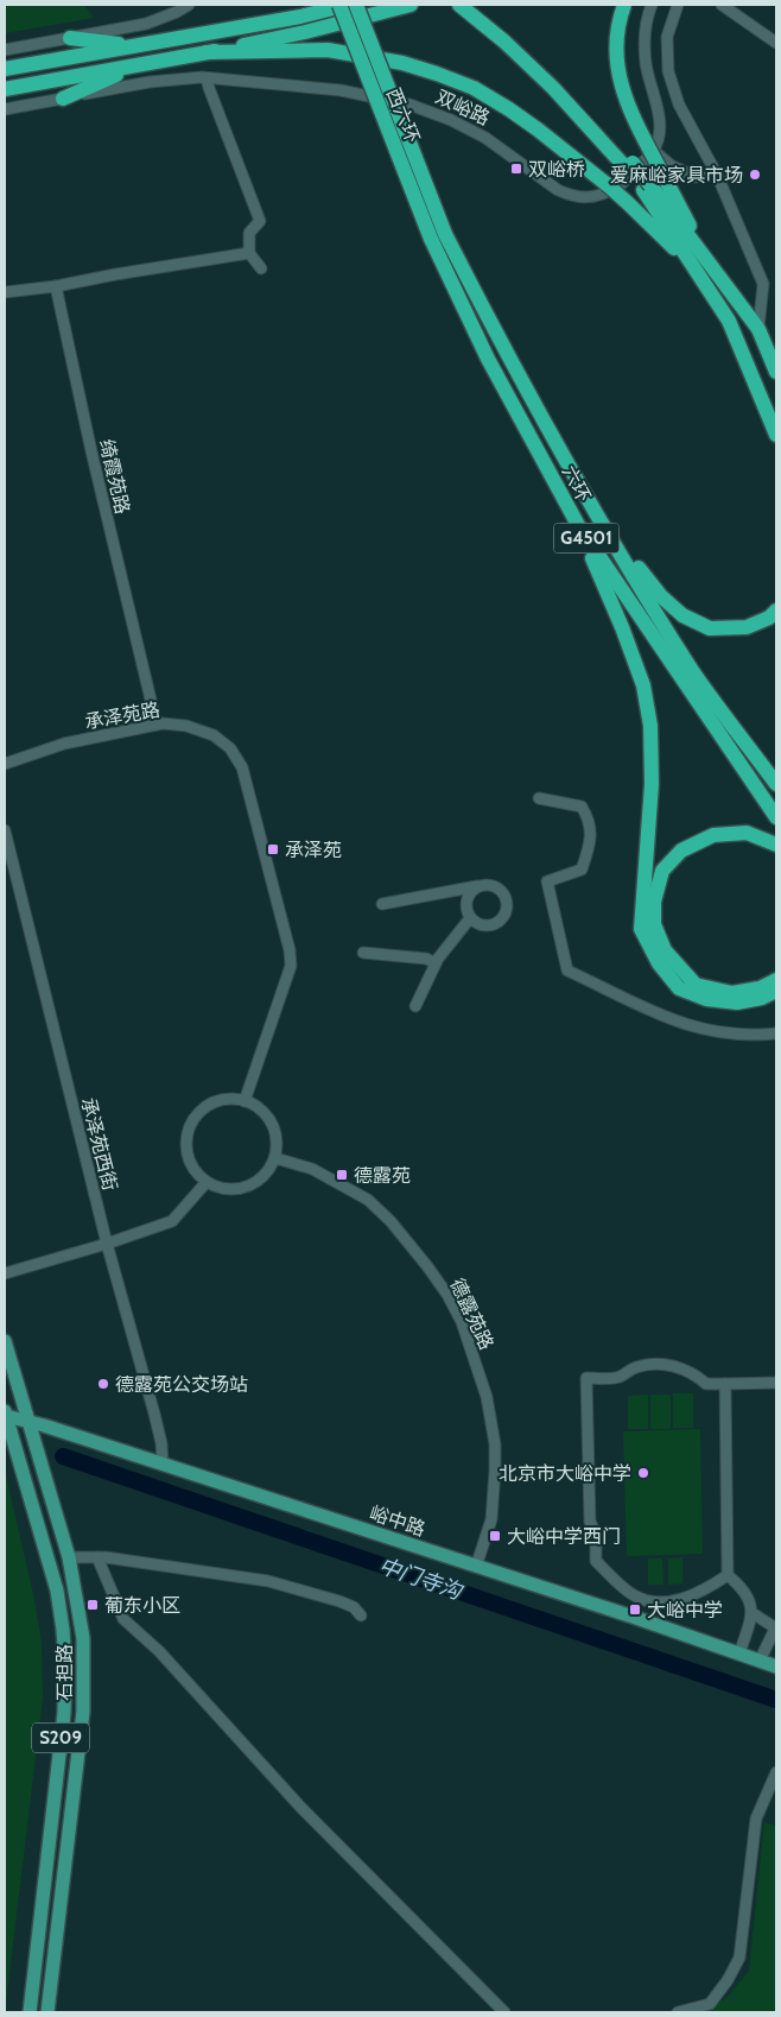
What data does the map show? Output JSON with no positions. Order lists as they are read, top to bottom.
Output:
{
  "streets": {
    "highway": ["西六环", "六环", "G4501"],
    "main road": ["峪中路", "石担路", "S209"],
    "street": [
      "双峪路",
      "绮霞苑路",
      "承泽苑路",
      "承泽苑西街",
      "德露苑路"
    ]
  },
  "crossings": [
    ["西六环", "六环"],
    ["绮霞苑路", "承泽苑路"],
    ["承泽苑路", "德露苑路"],
    ["承泽苑西街", "峪中路"],
    ["德露苑路", "峪中路"],
    ["峪中路", "石担路"]
  ],
  "water": ["中门寺沟"],
  "places": {
    "transit": [
      "双峪桥",
      "承泽苑",
      "德露苑",
      "大峪中学西门",
      "葡东小区",
      "大峪中学"
    ],
    "other": ["爱麻峪家具市场", "德露苑公交场站", "北京市大峪中学"]
  }
}
